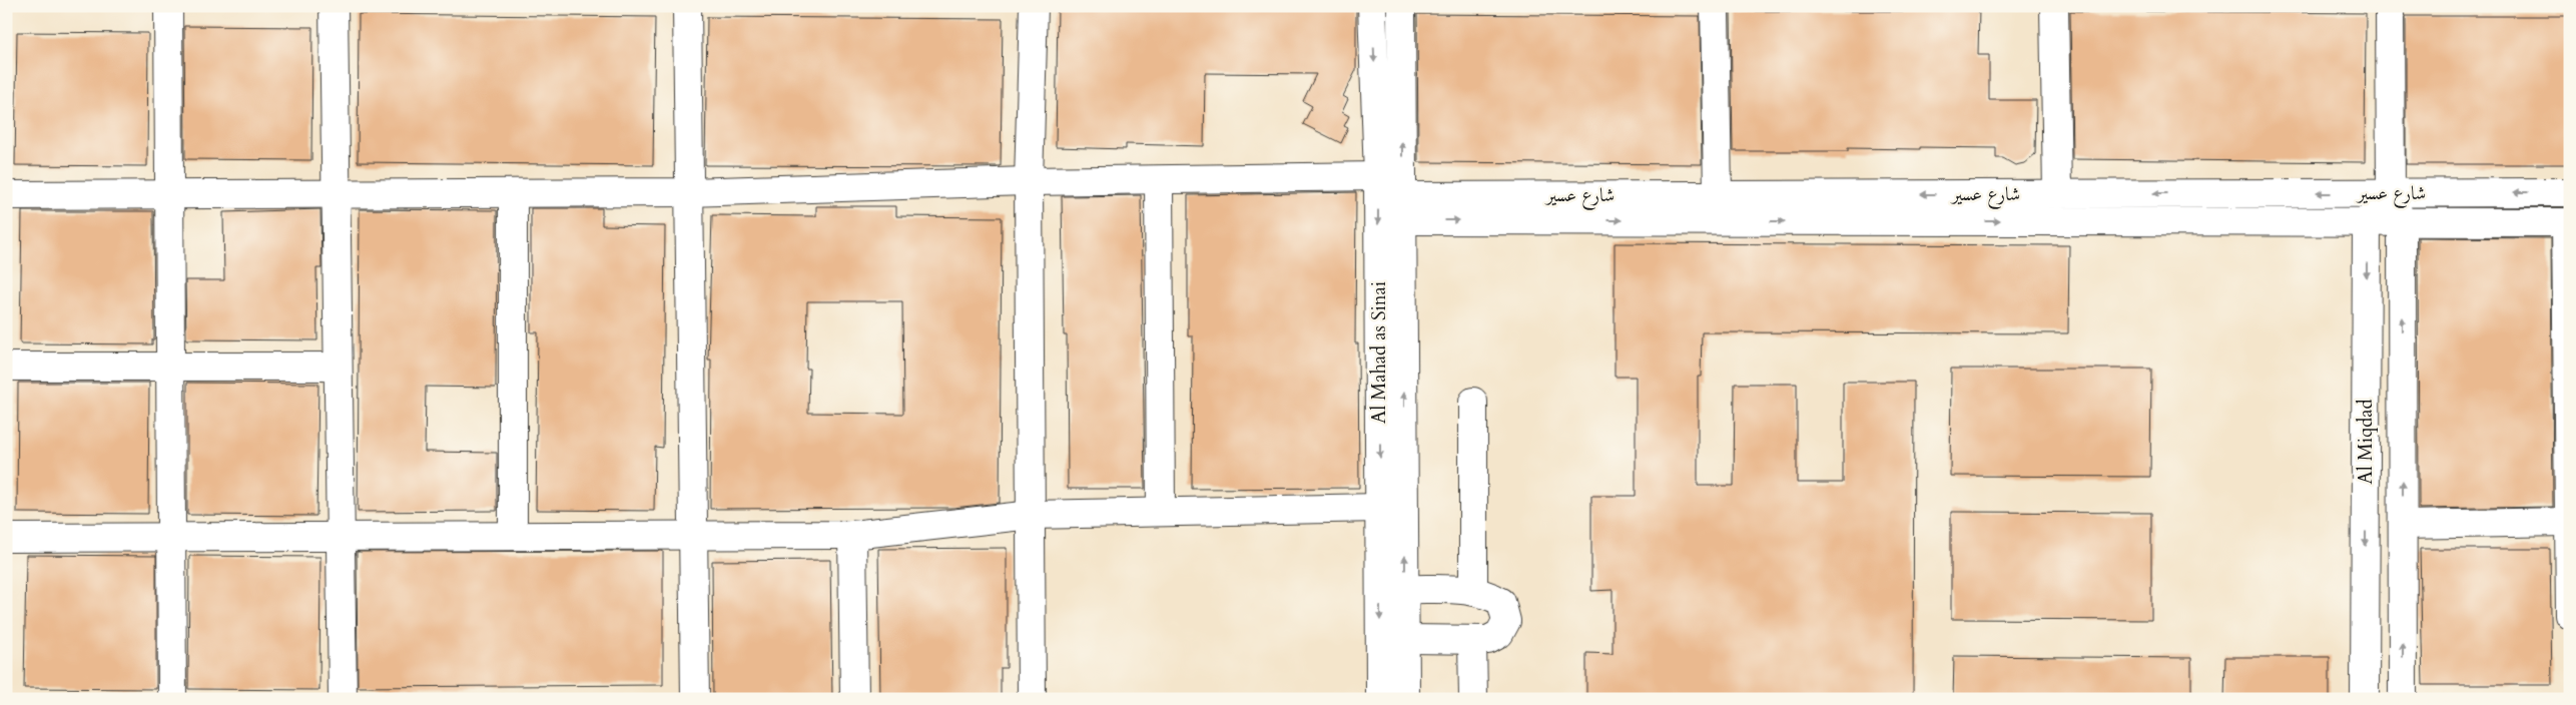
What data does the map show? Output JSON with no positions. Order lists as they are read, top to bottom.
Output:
{
  "streets": {
    "street": ["شارع عسير", "Al Mahad as Sinai", "Al Miqdad"]
  },
  "crossings": [
    ["شارع عسير", "Al Mahad as Sinai"],
    ["شارع عسير", "Al Miqdad"]
  ]
}
